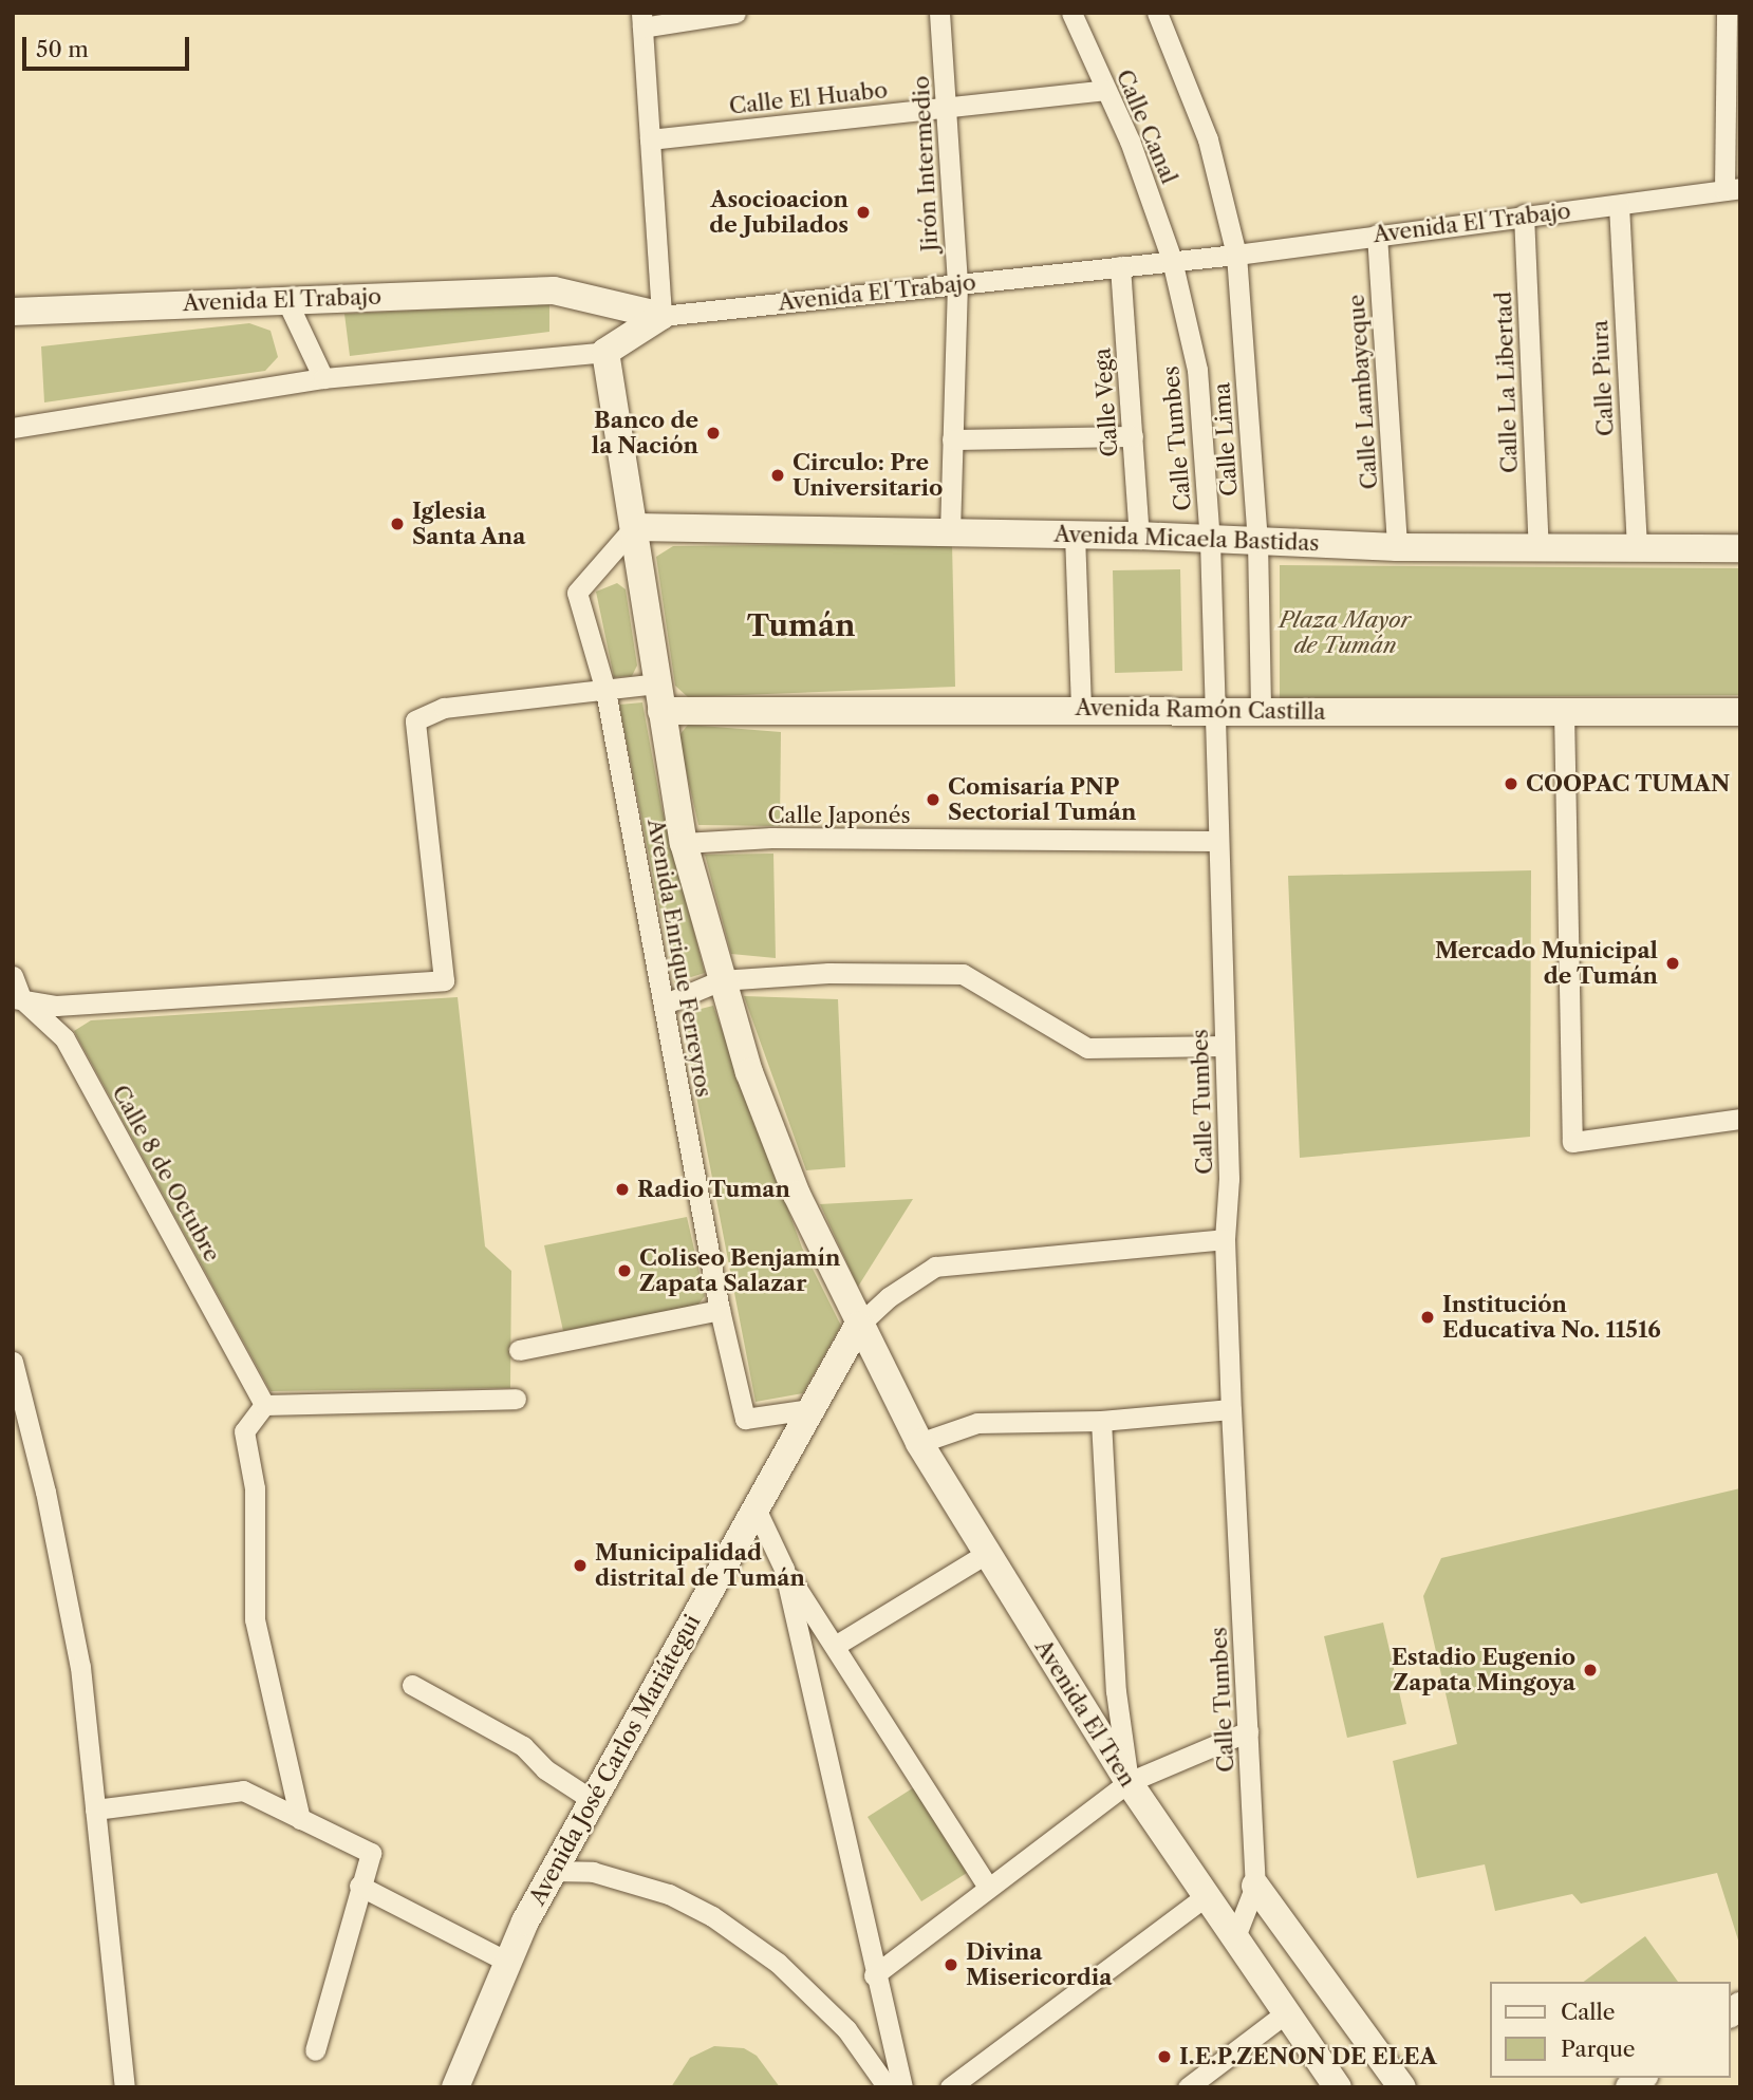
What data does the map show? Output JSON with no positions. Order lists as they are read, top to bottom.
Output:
{
  "streets": {
    "main road": [
      "Avenida El Trabajo",
      "Avenida Micaela Bastidas",
      "Avenida Ramón Castilla",
      "Avenida El Tren",
      "Avenida José Carlos Mariátegui"
    ],
    "street": [
      "Calle El Huabo",
      "Calle Canal",
      "Jirón Intermedio",
      "Calle Piura",
      "Calle La Libertad",
      "Calle Lambayeque",
      "Calle Vega",
      "Calle Tumbes",
      "Calle Lima",
      "Calle Japonés",
      "Avenida Enrique Ferreyros",
      "Calle 8 de Octubre"
    ]
  },
  "crossings": [
    ["Calle El Huabo", "Calle Canal"],
    ["Calle El Huabo", "Jirón Intermedio"],
    ["Calle Canal", "Avenida El Trabajo"],
    ["Calle Canal", "Calle Tumbes"],
    ["Jirón Intermedio", "Avenida El Trabajo"],
    ["Jirón Intermedio", "Avenida Micaela Bastidas"],
    ["Avenida El Trabajo", "Calle Piura"],
    ["Avenida El Trabajo", "Calle La Libertad"],
    ["Avenida El Trabajo", "Calle Lambayeque"],
    ["Avenida El Trabajo", "Calle Vega"],
    ["Avenida El Trabajo", "Calle Tumbes"],
    ["Avenida El Trabajo", "Calle Lima"],
    ["Calle Piura", "Avenida Micaela Bastidas"],
    ["Calle La Libertad", "Avenida Micaela Bastidas"],
    ["Calle Lambayeque", "Avenida Micaela Bastidas"],
    ["Calle Vega", "Avenida Micaela Bastidas"],
    ["Calle Tumbes", "Avenida Micaela Bastidas"],
    ["Calle Tumbes", "Avenida Ramón Castilla"],
    ["Calle Tumbes", "Calle Japonés"],
    ["Calle Tumbes", "Avenida El Tren"],
    ["Calle Lima", "Avenida Micaela Bastidas"],
    ["Calle Lima", "Avenida Ramón Castilla"],
    ["Avenida Micaela Bastidas", "Avenida Enrique Ferreyros"],
    ["Avenida Micaela Bastidas", "Avenida El Tren"],
    ["Avenida Ramón Castilla", "Avenida El Tren"],
    ["Calle Japonés", "Avenida El Tren"],
    ["Avenida Enrique Ferreyros", "Avenida El Tren"],
    ["Avenida Enrique Ferreyros", "Avenida José Carlos Mariátegui"],
    ["Avenida El Tren", "Avenida José Carlos Mariátegui"]
  ],
  "districts": ["Tumán"],
  "parks": ["Plaza Mayor de Tumán"],
  "places": [
    "Asocioacion de Jubilados",
    "Banco de la Nación",
    "Circulo: Pre Universitario",
    "Iglesia Santa Ana",
    "COOPAC TUMAN",
    "Comisaría PNP Sectorial Tumán",
    "Mercado Municipal de Tumán",
    "Radio Tuman",
    "Coliseo Benjamín Zapata Salazar",
    "Institución Educativa No. 11516",
    "Municipalidad distrital de Tumán",
    "Estadio Eugenio Zapata Mingoya",
    "Divina Misericordia",
    "I.E.P.ZENON DE ELEA"
  ],
  "legend": ["Calle", "Parque"],
  "scale_bar": "50 m"
}
